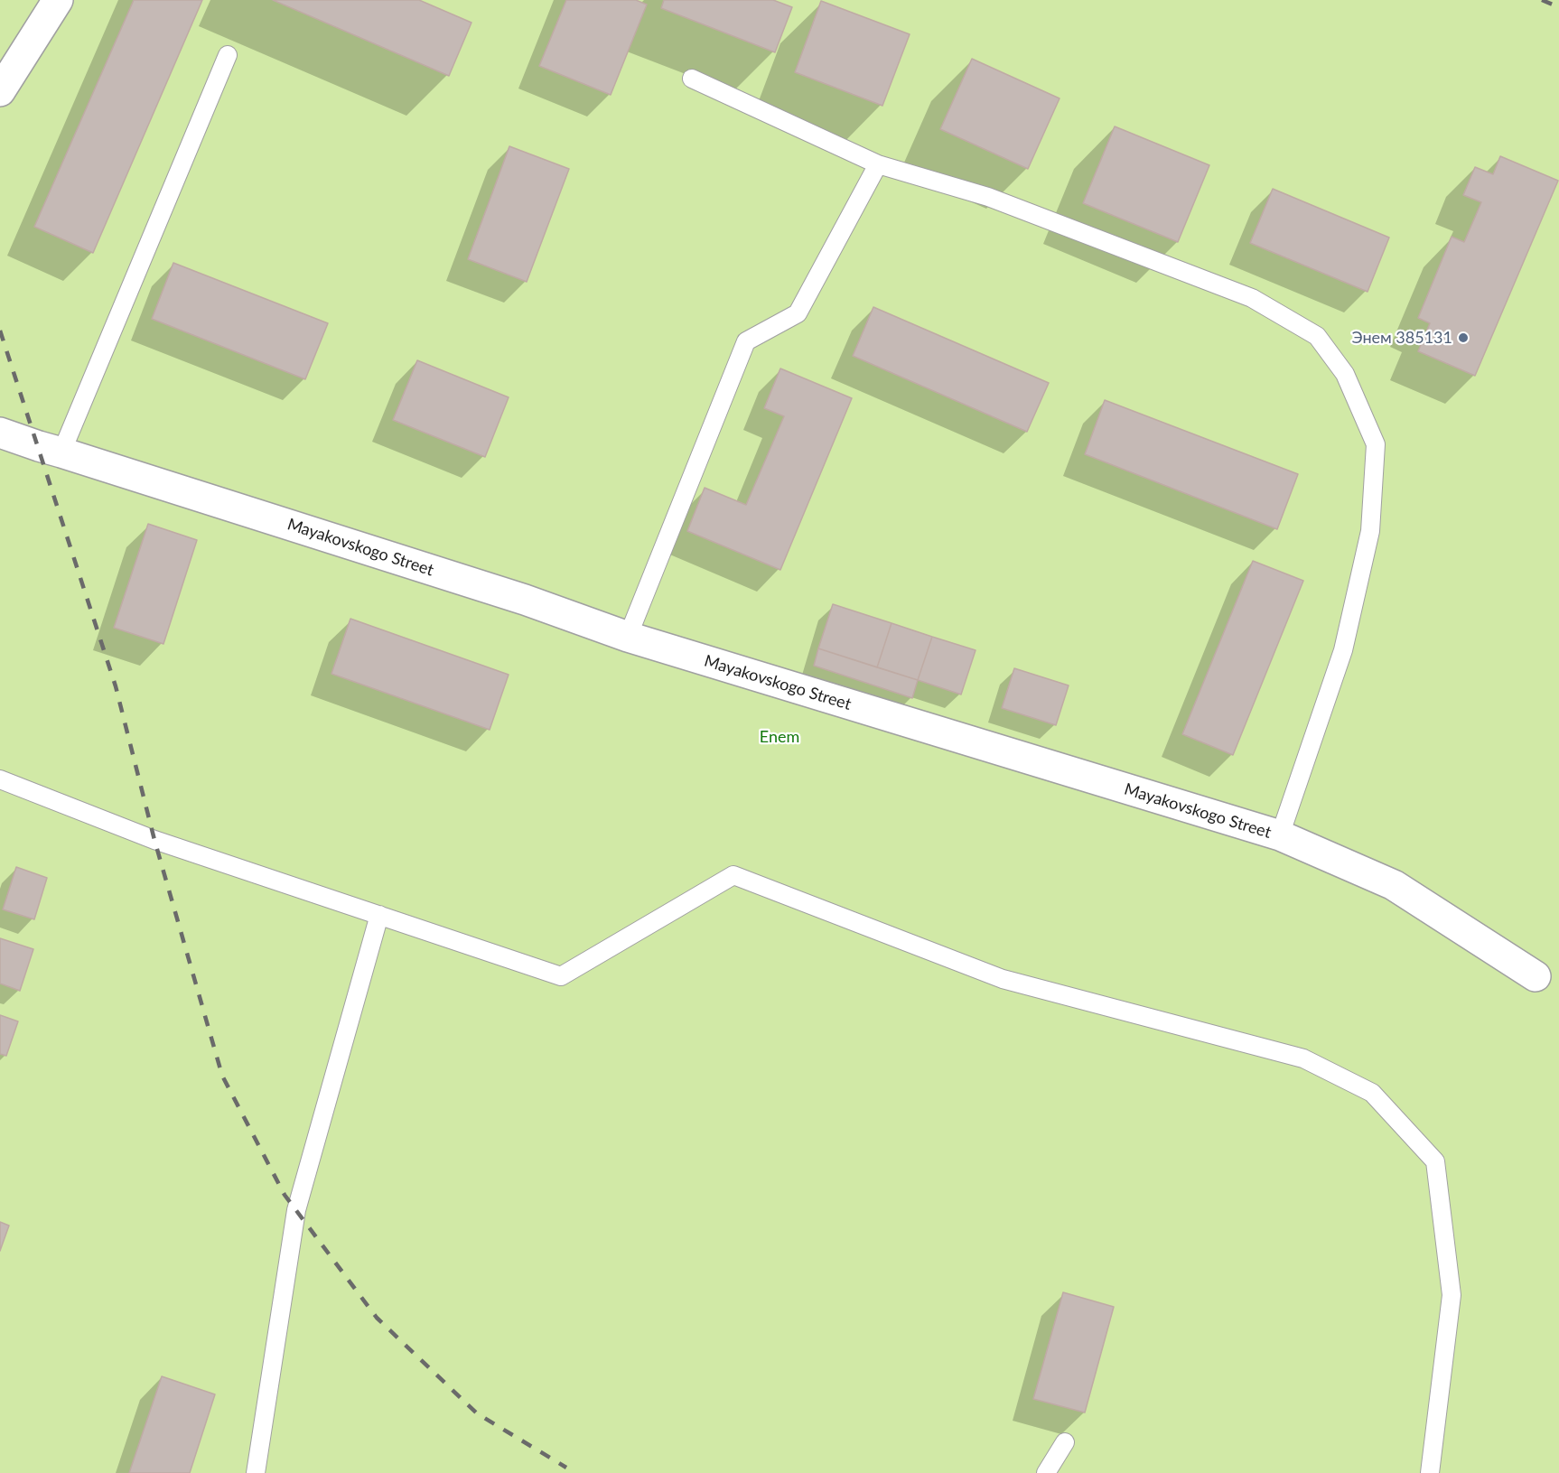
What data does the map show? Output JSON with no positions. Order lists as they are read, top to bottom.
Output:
{
  "streets": {
    "street": ["Mayakovskogo Street"]
  },
  "parks": ["Enem"],
  "places": ["Энем 385131"]
}
